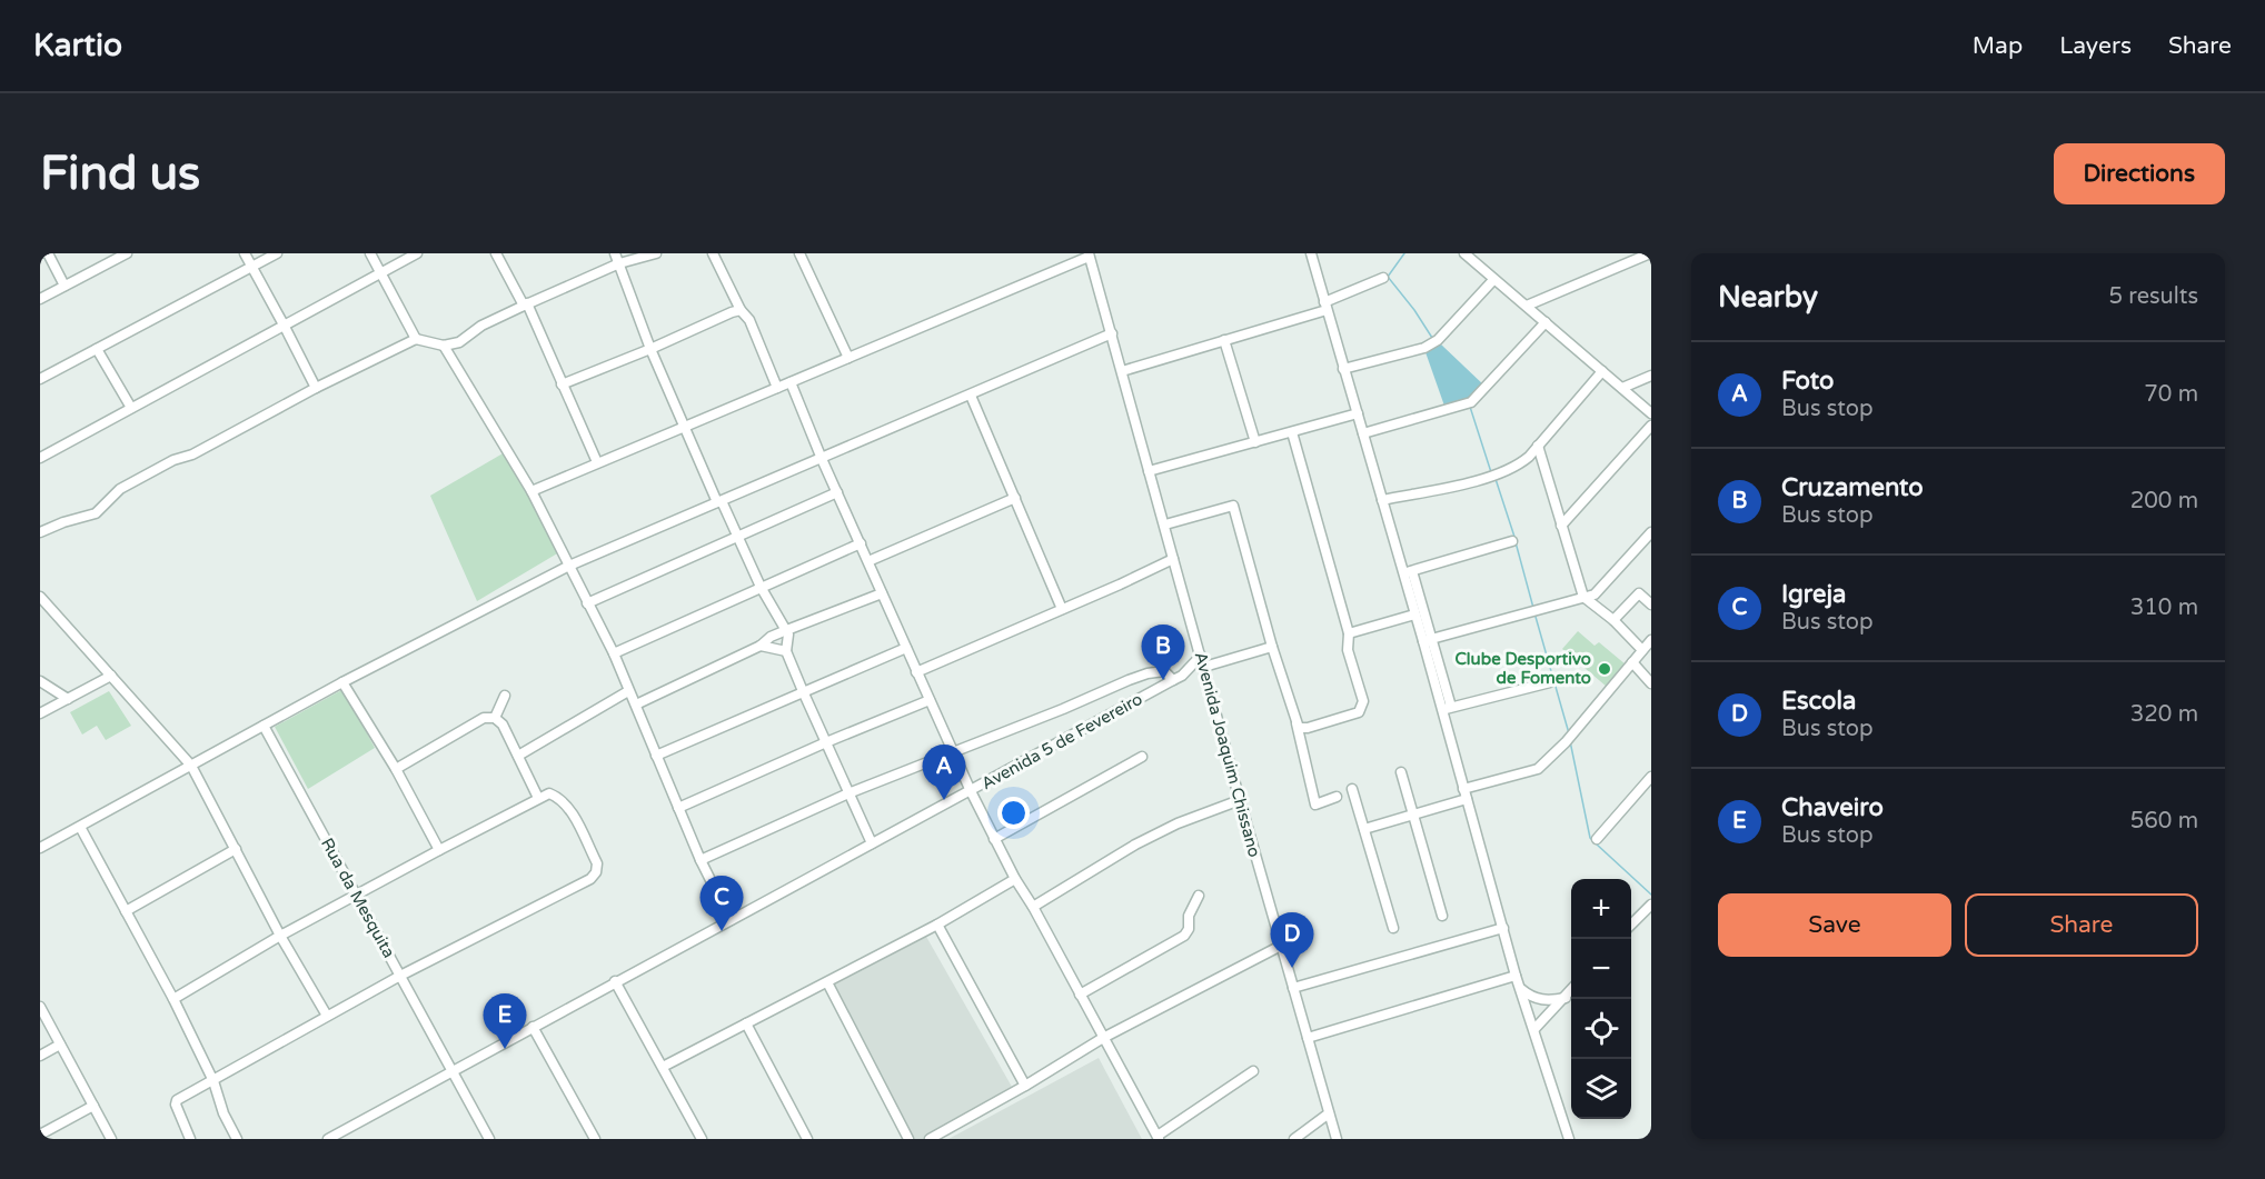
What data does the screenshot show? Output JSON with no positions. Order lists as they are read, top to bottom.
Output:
{
  "streets": {
    "street": ["Avenida 5 de Fevereiro", "Avenida Joaquim Chissano", "Rua da Mesquita"]
  },
  "crossings": [
    ["Avenida 5 de Fevereiro", "Rua da Mesquita"]
  ],
  "places": ["Clube Desportivo de Fomento"],
  "page": {
    "header": "Kartio",
    "nav": ["Map", "Layers", "Share"],
    "buttons": [
      "Directions",
      ["Save", "Share"]
    ],
    "title": "Find us",
    "heading": ["Nearby", "5 results"],
    "list": [
      {
        "mark": "A",
        "name": "Foto",
        "note": "Bus stop",
        "value": "70 m"
      },
      {
        "mark": "B",
        "name": "Cruzamento",
        "note": "Bus stop",
        "value": "200 m"
      },
      {
        "mark": "C",
        "name": "Igreja",
        "note": "Bus stop",
        "value": "310 m"
      },
      {
        "mark": "D",
        "name": "Escola",
        "note": "Bus stop",
        "value": "320 m"
      },
      {
        "mark": "E",
        "name": "Chaveiro",
        "note": "Bus stop",
        "value": "560 m"
      }
    ],
    "pins": [
      "B",
      "A",
      "C",
      "D",
      "E"
    ],
    "map_buttons": ["+", "−"]
  }
}
